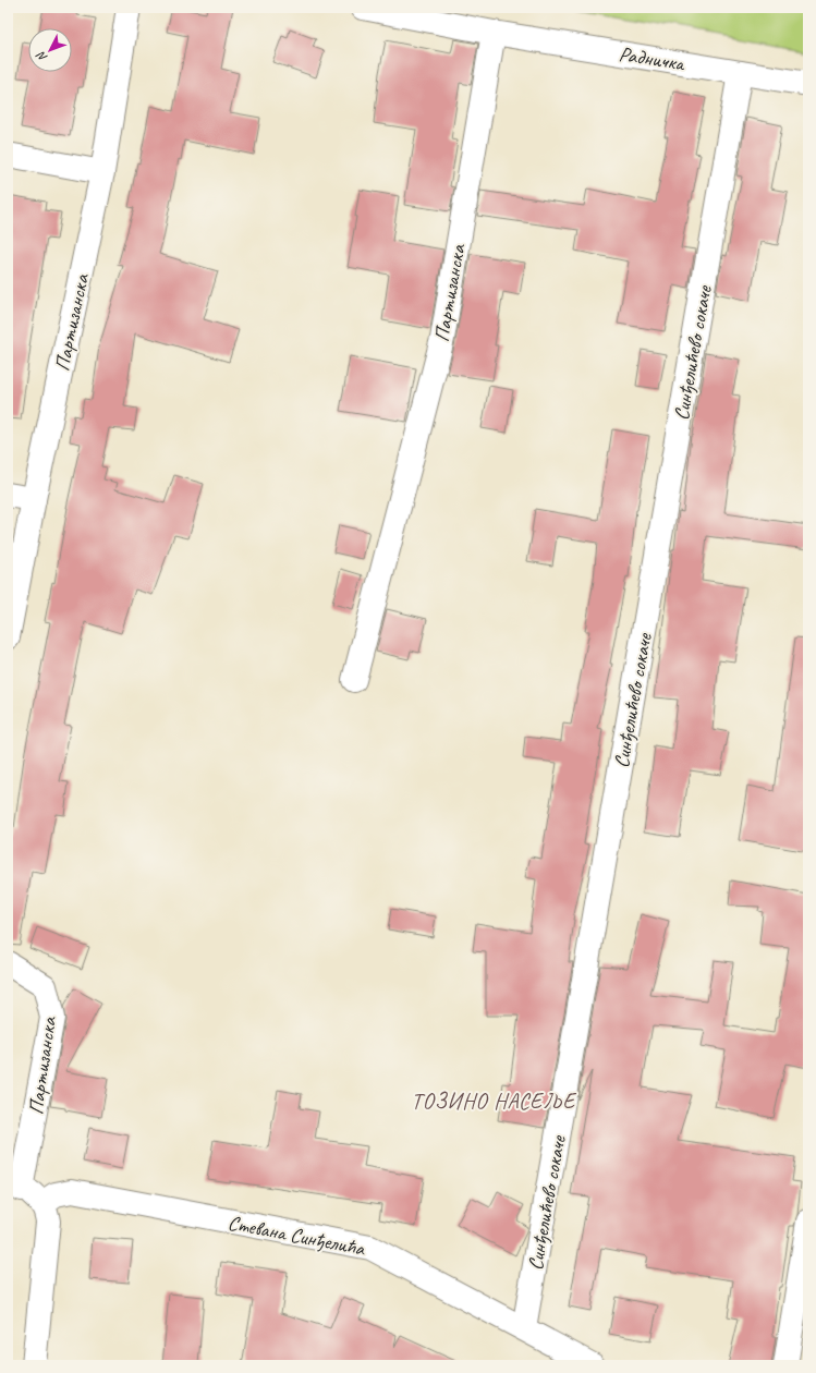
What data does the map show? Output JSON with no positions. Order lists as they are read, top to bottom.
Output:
{
  "streets": {
    "street": [
      "Радничка",
      "Партизанска",
      "Синђелићево сокаче",
      "Стевана Синђелића"
    ]
  },
  "crossings": [
    ["Радничка", "Партизанска"],
    ["Радничка", "Синђелићево сокаче"],
    ["Синђелићево сокаче", "Стевана Синђелића"]
  ],
  "districts": ["ТОЗИНО НАСЕЉЕ"],
  "north": "bottom left"
}
